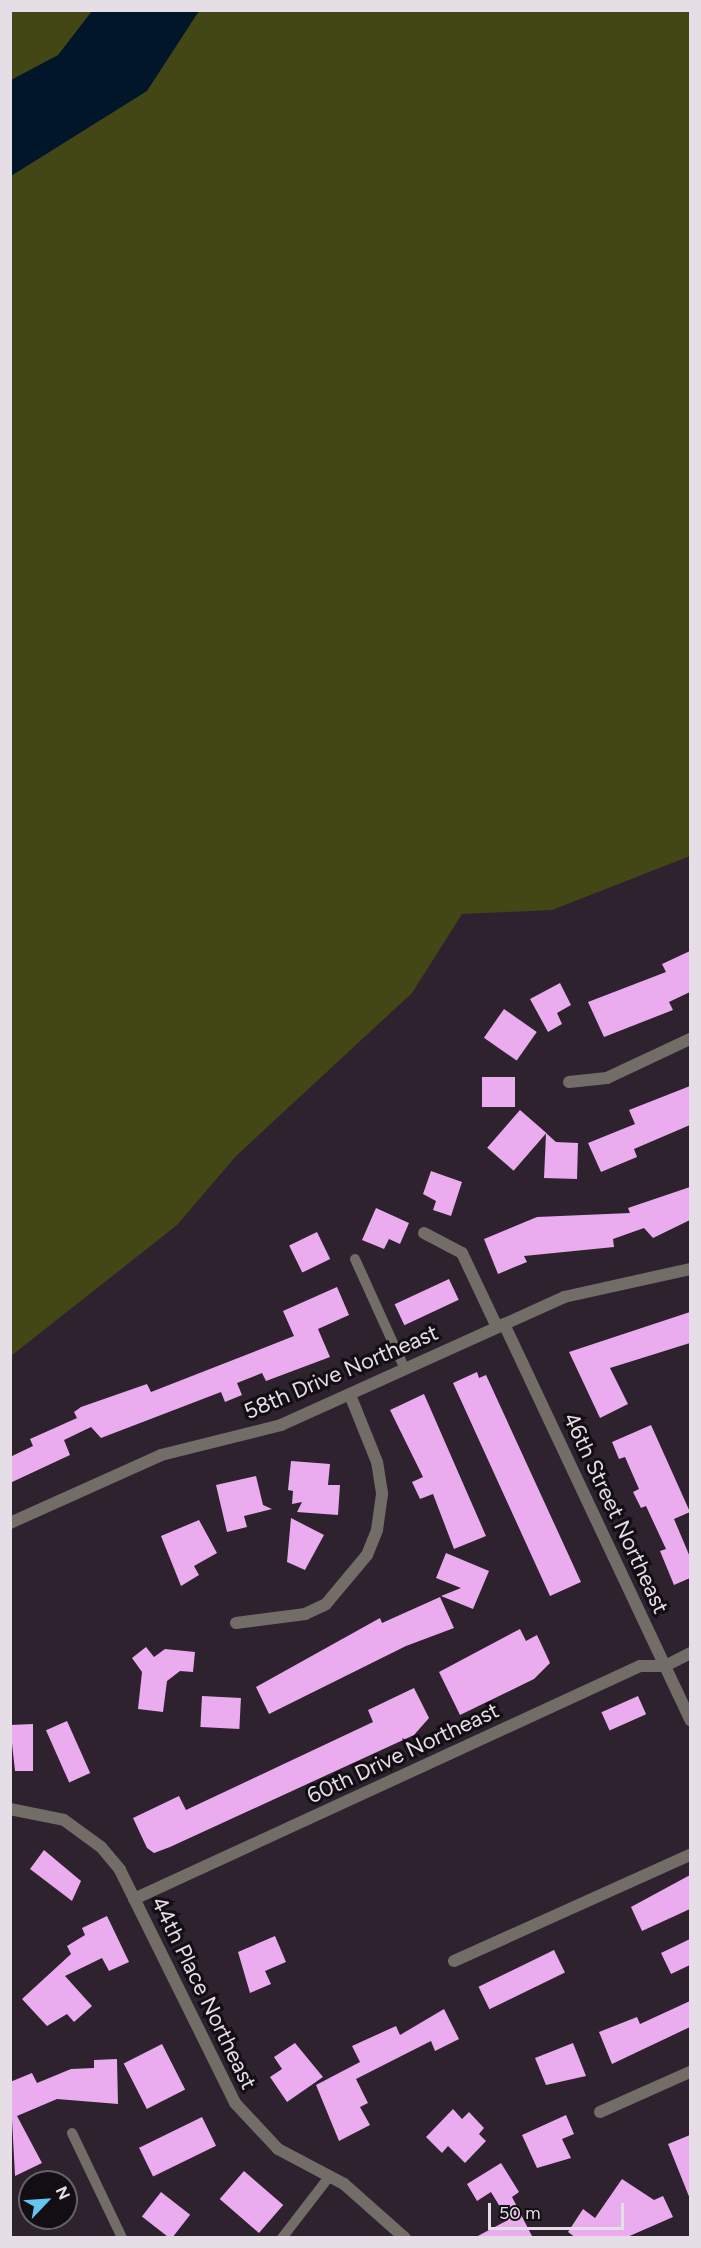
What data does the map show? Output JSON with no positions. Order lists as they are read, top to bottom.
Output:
{
  "streets": {
    "street": [
      "58th Drive Northeast",
      "46th Street Northeast",
      "60th Drive Northeast",
      "44th Place Northeast"
    ]
  },
  "crossings": [
    ["58th Drive Northeast", "46th Street Northeast"],
    ["46th Street Northeast", "60th Drive Northeast"],
    ["60th Drive Northeast", "44th Place Northeast"]
  ],
  "scale_bar": "50 m",
  "north": "top right"
}
